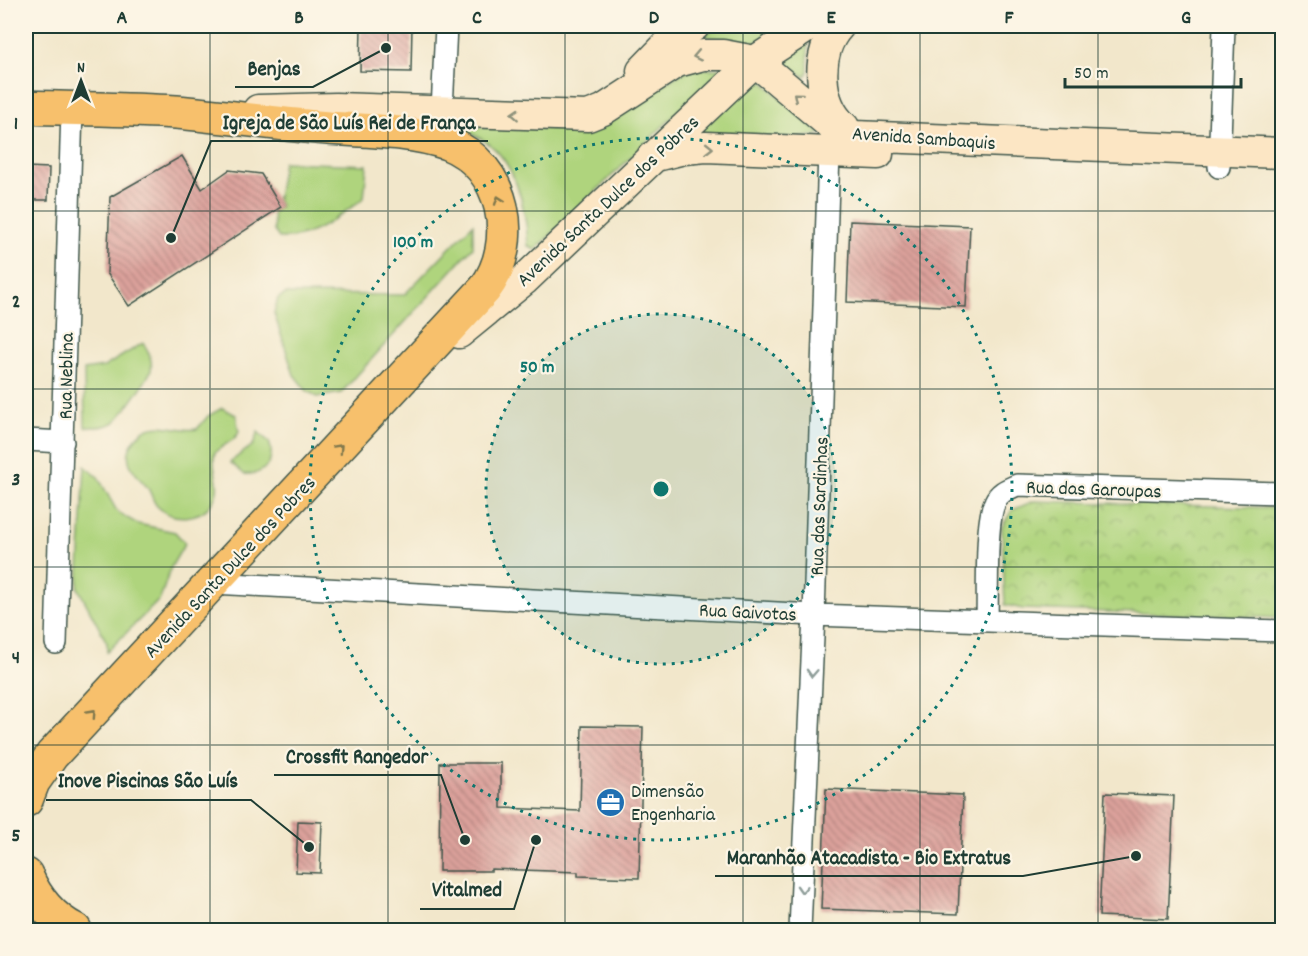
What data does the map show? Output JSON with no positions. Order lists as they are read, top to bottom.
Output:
{
  "streets": {
    "main road": ["Avenida Sambaquis", "Avenida Santa Dulce dos Pobres"],
    "street": [
      "Rua Neblina",
      "Rua das Garoupas",
      "Rua das Sardinhas",
      "Rua Gaivotas"
    ]
  },
  "crossings": [
    ["Avenida Sambaquis", "Avenida Santa Dulce dos Pobres"],
    ["Avenida Sambaquis", "Rua Neblina"],
    ["Avenida Sambaquis", "Rua das Sardinhas"],
    ["Avenida Santa Dulce dos Pobres", "Rua Gaivotas"],
    ["Rua das Garoupas", "Rua Gaivotas"],
    ["Rua das Sardinhas", "Rua Gaivotas"]
  ],
  "one_way": ["Avenida Santa Dulce dos Pobres", "Rua das Sardinhas"],
  "places": {
    "other": [
      "Benjas",
      "Igreja de São Luís Rei de França",
      "Crossfit Rangedor",
      "Vitalmed",
      "Inove Piscinas São Luís",
      "Maranhão Atacadista - Bio Extratus"
    ],
    "office": ["Dimensão Engenharia"]
  },
  "scale_bar": "50 m",
  "north": "top",
  "grid": {
    "columns": [
      "A",
      "B",
      "C",
      "D",
      "E",
      "F",
      "G"
    ],
    "rows": [
      "1",
      "2",
      "3",
      "4",
      "5"
    ]
  },
  "rings": ["100 m", "50 m"]
}
